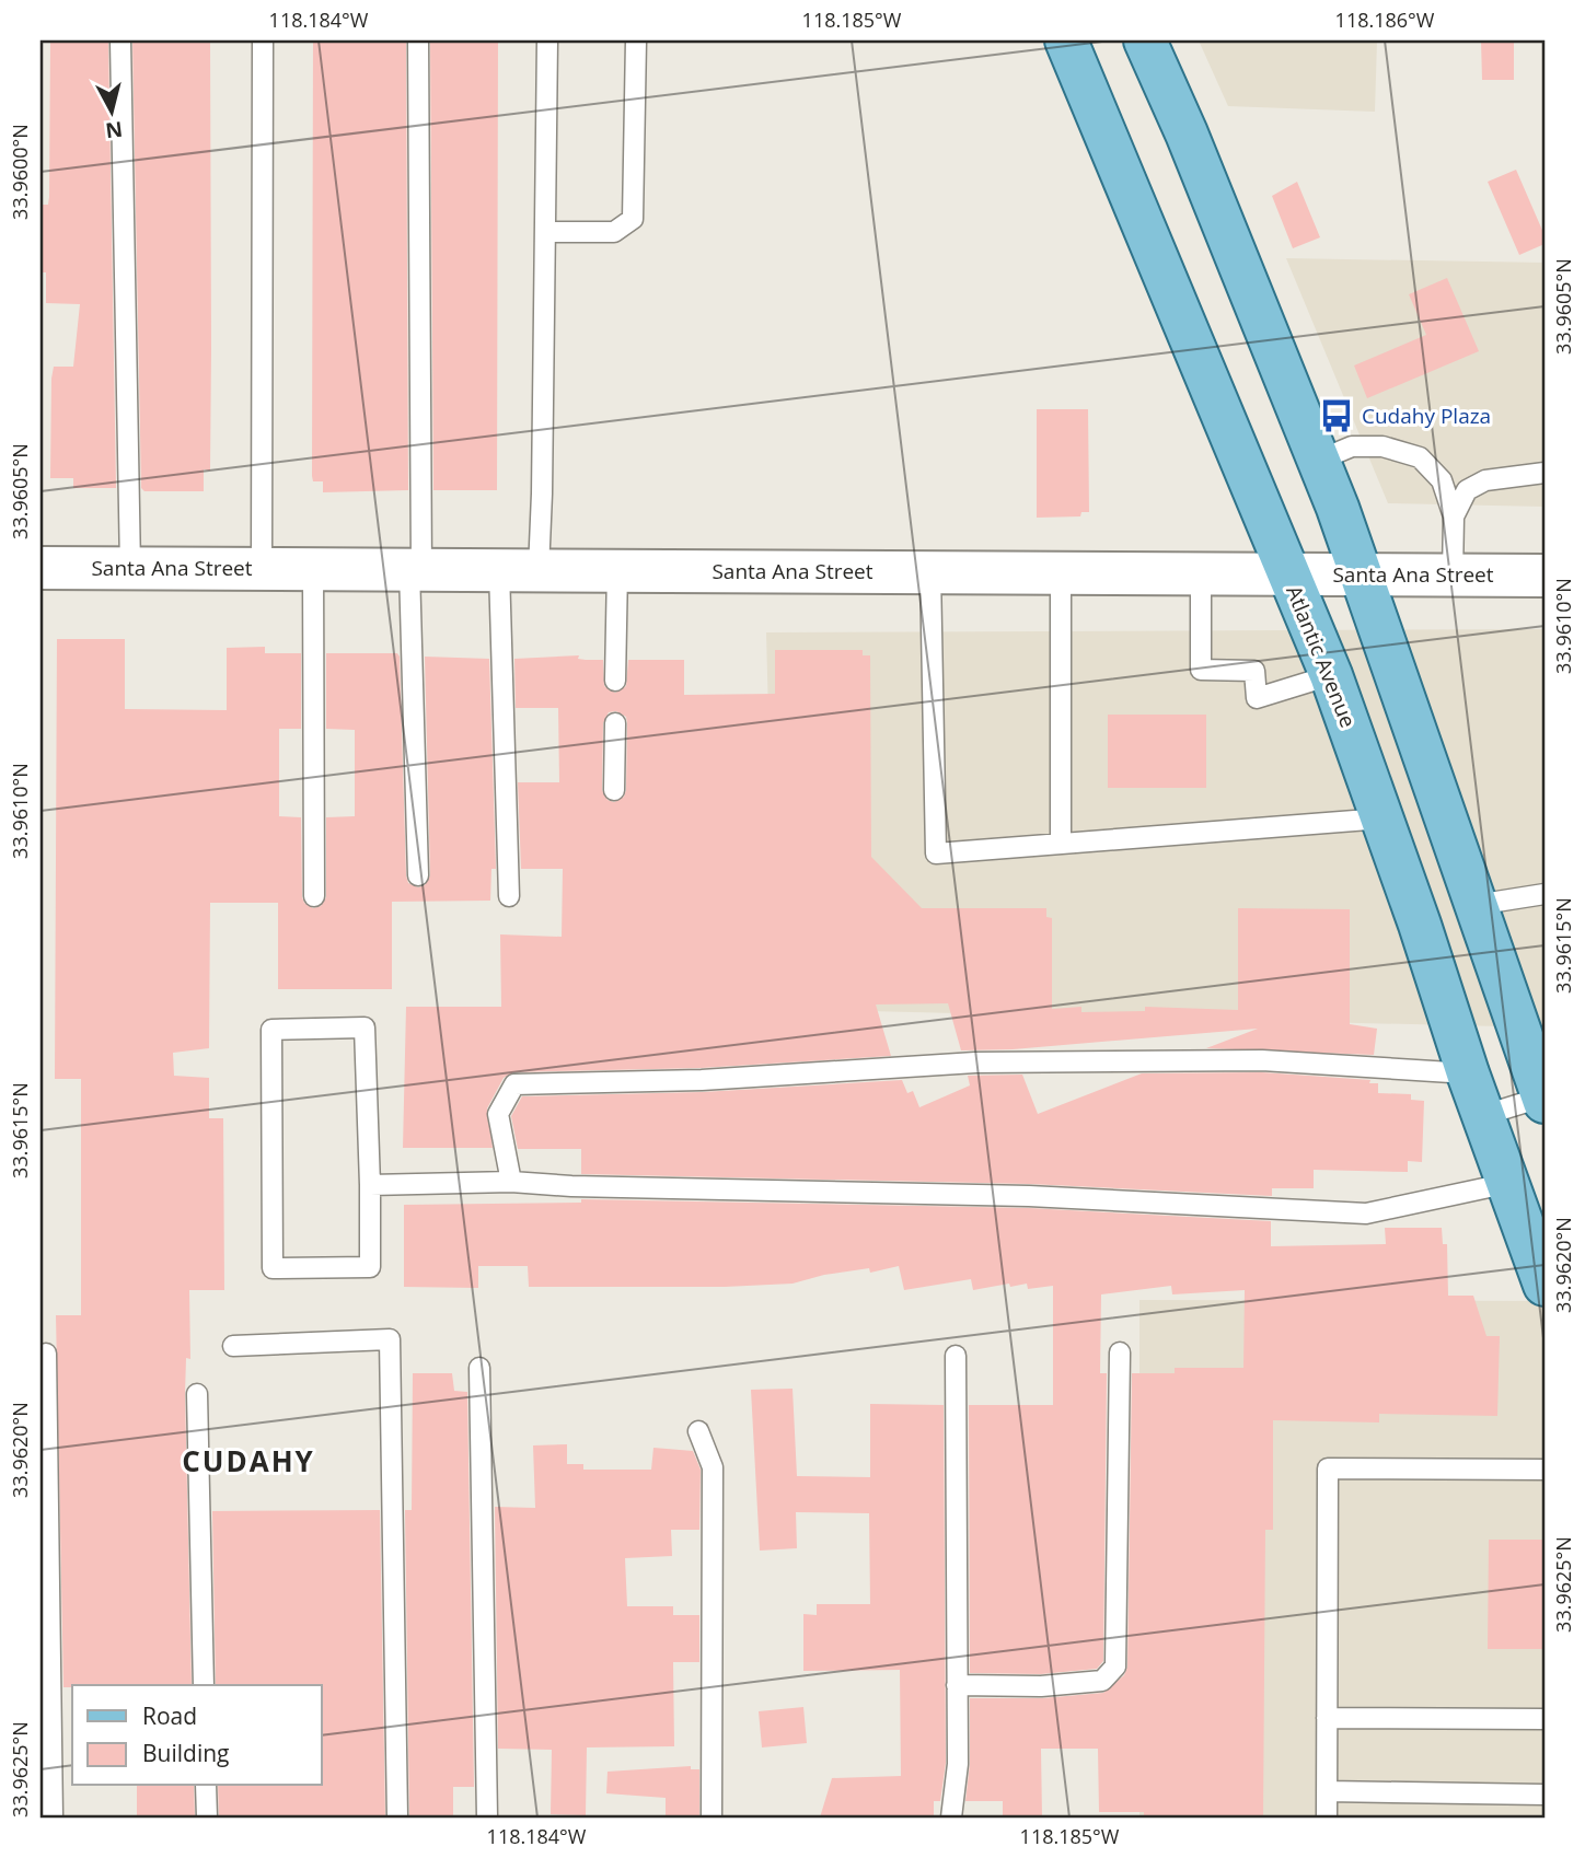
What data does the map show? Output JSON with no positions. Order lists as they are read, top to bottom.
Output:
{
  "streets": {
    "main road": ["Atlantic Avenue"],
    "street": ["Santa Ana Street"]
  },
  "crossings": [
    ["Santa Ana Street", "Atlantic Avenue"]
  ],
  "districts": ["CUDAHY"],
  "places": {
    "bus stop": ["Cudahy Plaza"]
  },
  "legend": ["Road", "Building"],
  "north": "bottom",
  "coordinates": [
    "118.184°W",
    "118.185°W",
    "118.186°W",
    "33.9600°N",
    "33.9605°N",
    "33.9610°N",
    "33.9615°N",
    "33.9620°N",
    "33.9625°N"
  ]
}
